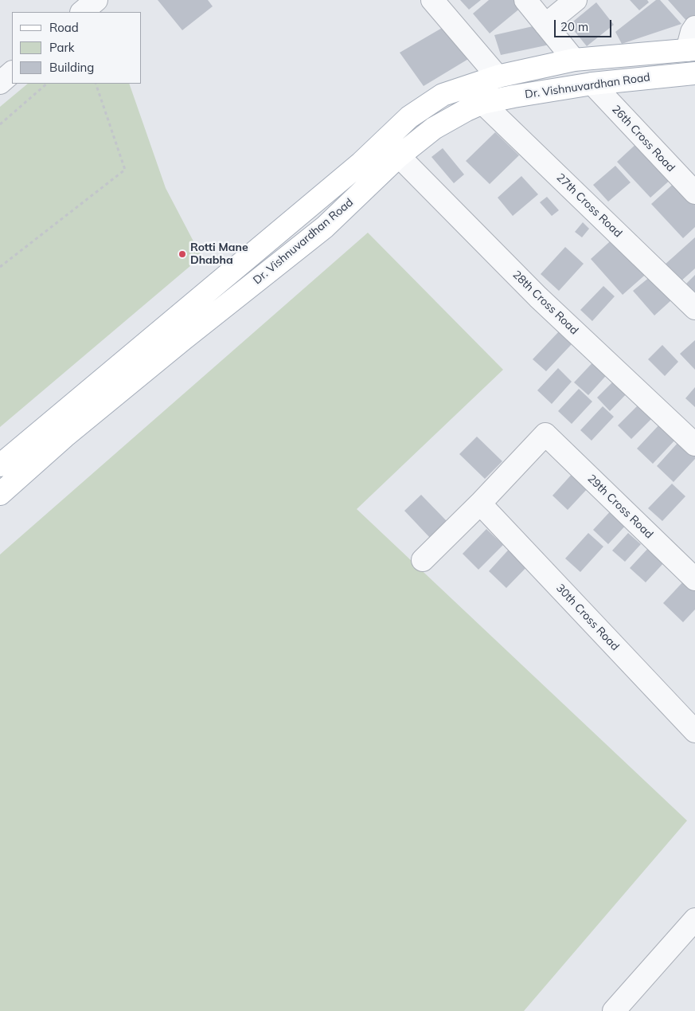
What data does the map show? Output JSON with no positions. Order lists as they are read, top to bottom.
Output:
{
  "streets": {
    "main road": ["Dr. Vishnuvardhan Road"],
    "street": [
      "26th Cross Road",
      "27th Cross Road",
      "28th Cross Road",
      "29th Cross Road",
      "30th Cross Road"
    ]
  },
  "crossings": [
    ["Dr. Vishnuvardhan Road", "26th Cross Road"],
    ["Dr. Vishnuvardhan Road", "27th Cross Road"],
    ["Dr. Vishnuvardhan Road", "28th Cross Road"],
    ["29th Cross Road", "30th Cross Road"]
  ],
  "places": ["Rotti Mane Dhabha"],
  "legend": ["Road", "Park", "Building"],
  "scale_bar": "20 m"
}
